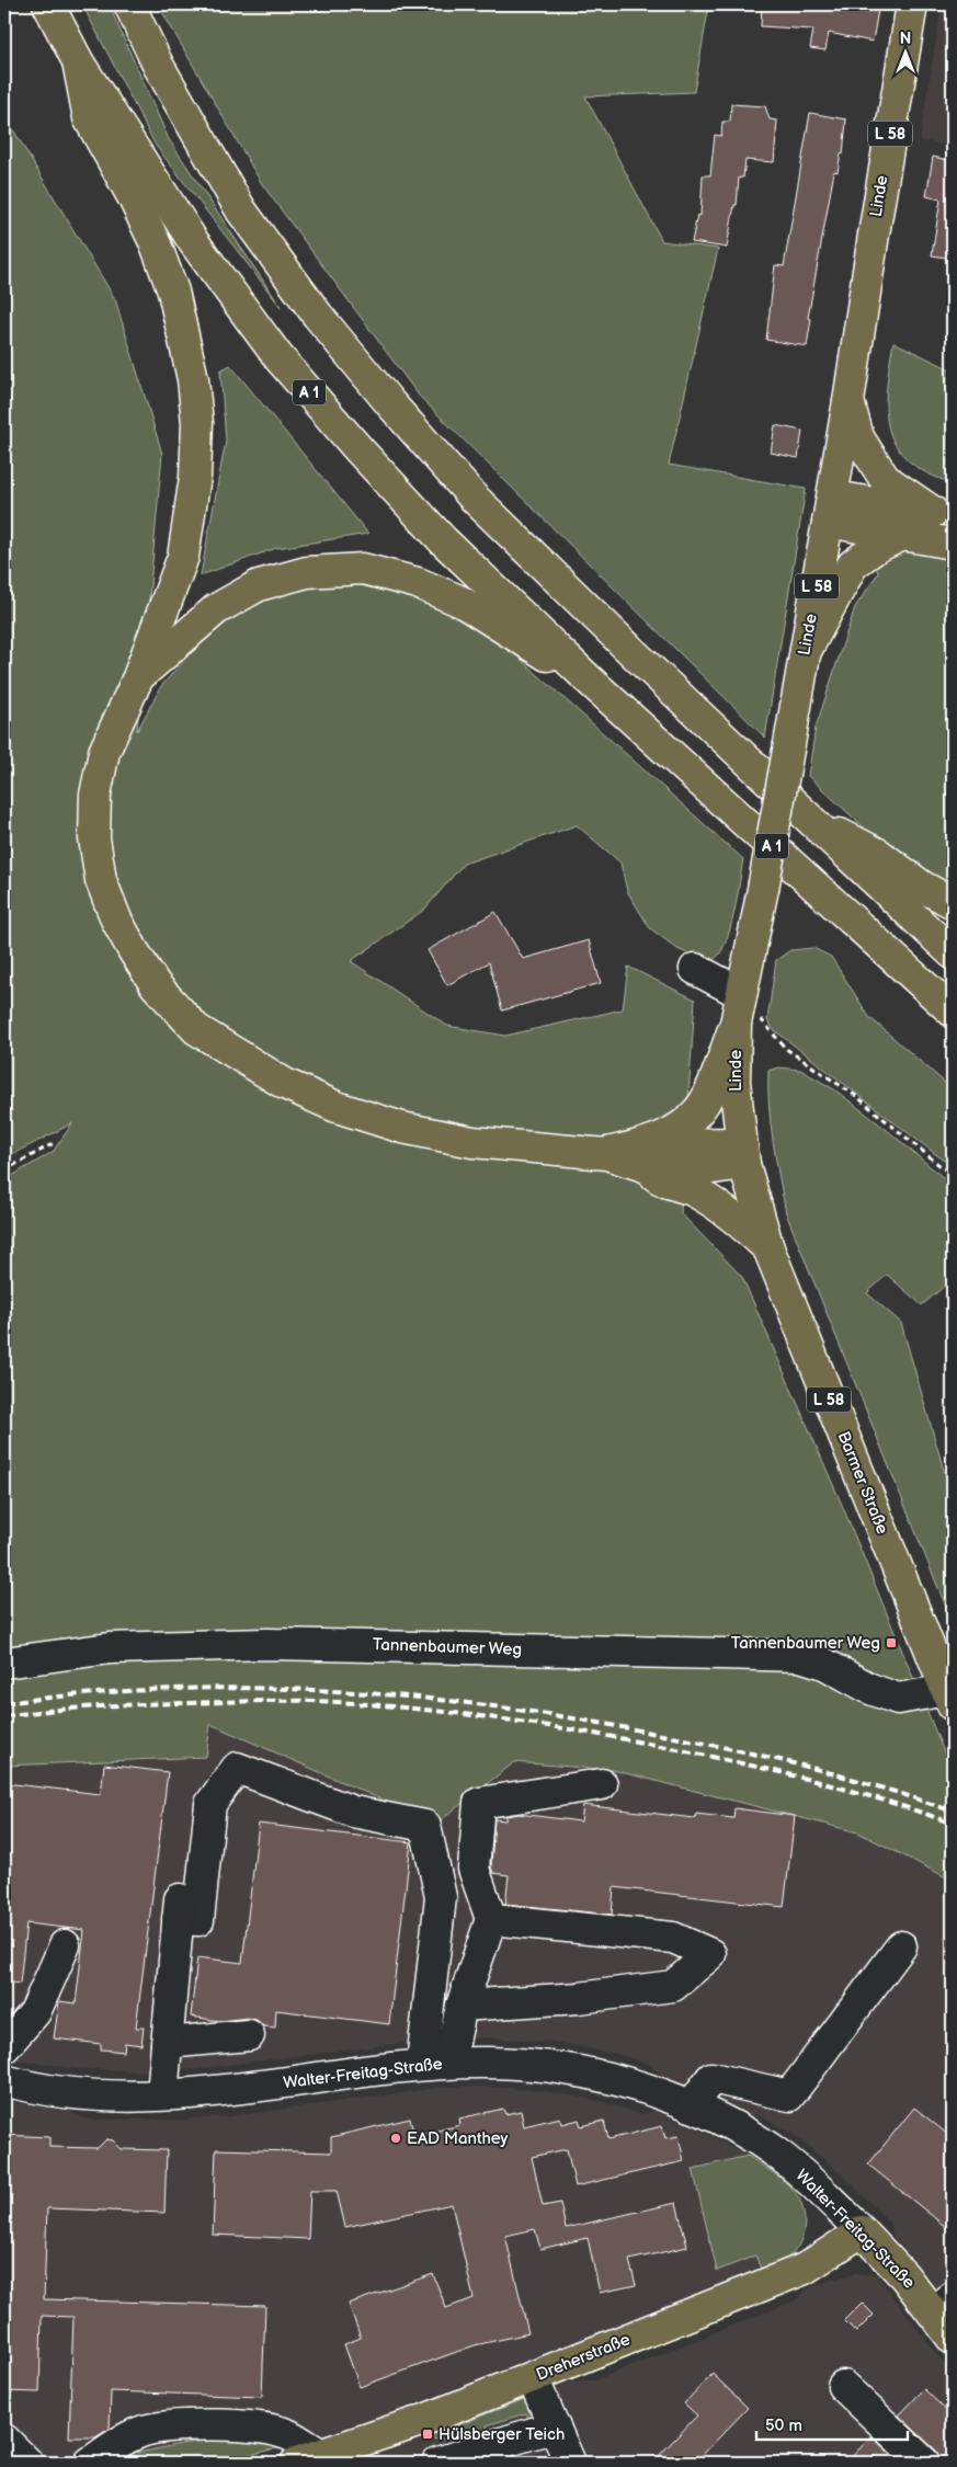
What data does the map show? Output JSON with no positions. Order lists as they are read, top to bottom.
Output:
{
  "streets": {
    "main road": [
      "L 58",
      "Linde",
      "A 1",
      "Barmer Straße",
      "Walter-Freitag-Straße",
      "Dreherstraße"
    ],
    "street": ["Tannenbaumer Weg"]
  },
  "crossings": [
    ["Linde", "Barmer Straße"],
    ["Barmer Straße", "Tannenbaumer Weg"],
    ["Walter-Freitag-Straße", "Dreherstraße"]
  ],
  "places": {
    "transit": ["Tannenbaumer Weg", "Hülsberger Teich"],
    "other": ["EAD Manthey"]
  },
  "scale_bar": "50 m",
  "north": "top"
}
